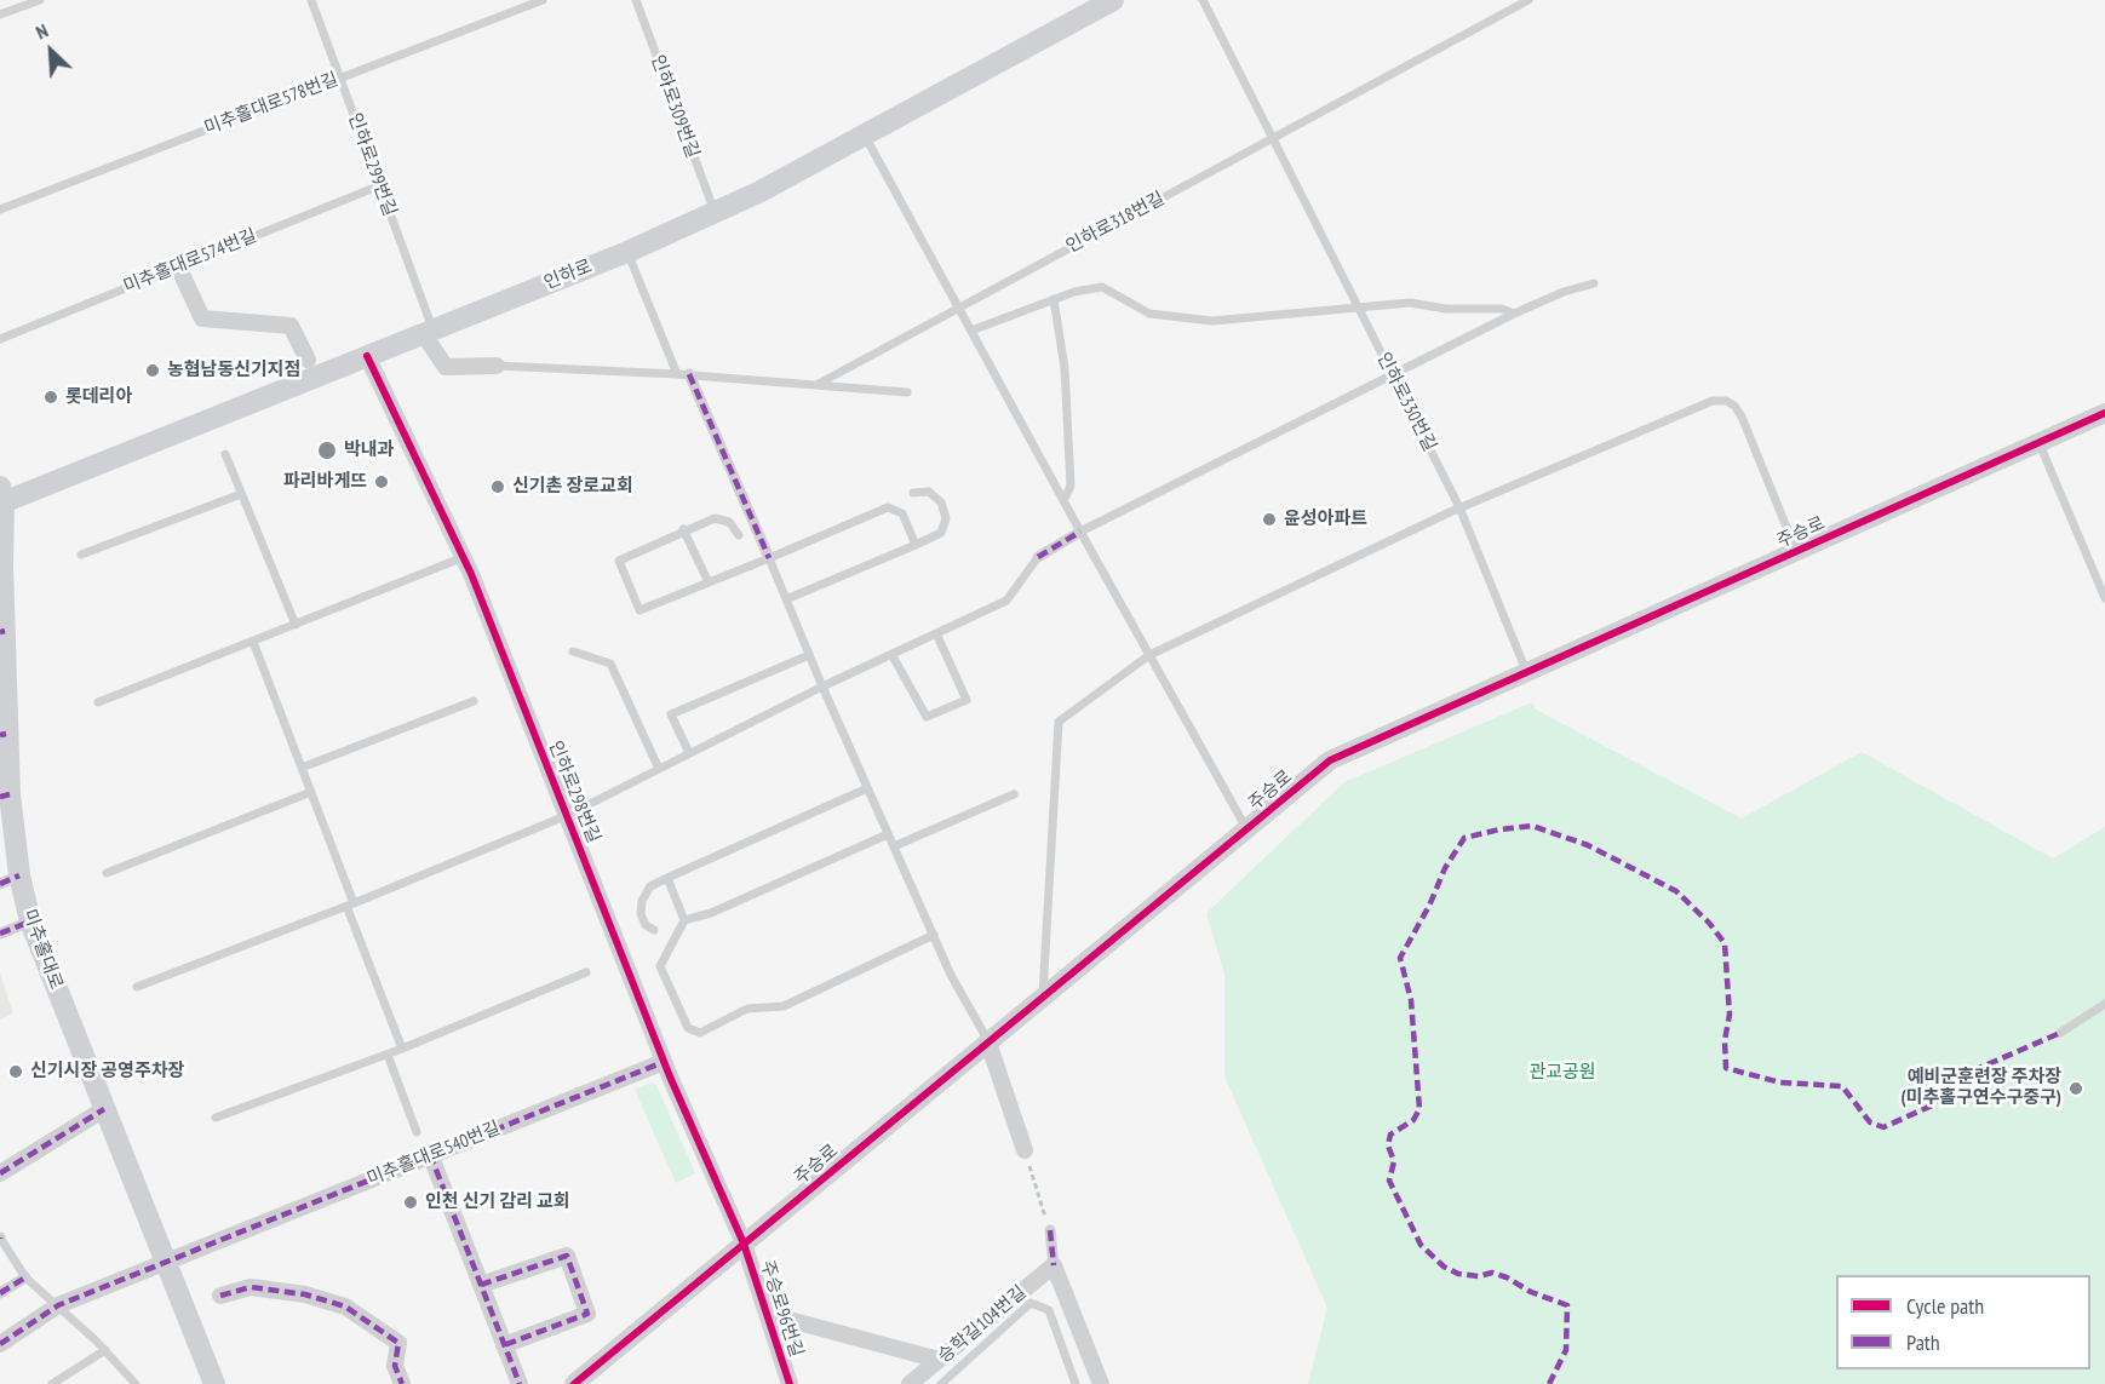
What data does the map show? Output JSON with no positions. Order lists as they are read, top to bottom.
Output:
{
  "streets": {
    "main road": ["인하로", "미추홀대로"],
    "street": [
      "주승로",
      "인하로298번길",
      "미추홀대로540번길",
      "주승로96번길",
      "승학길104번길"
    ],
    "lane": [
      "미추홀대로578번길",
      "인하로309번길",
      "인하로299번길",
      "인하로318번길",
      "미추홀대로574번길",
      "인하로330번길"
    ]
  },
  "crossings": [
    ["미추홀대로578번길", "인하로299번길"],
    ["인하로309번길", "인하로"],
    ["인하로299번길", "미추홀대로574번길"],
    ["인하로299번길", "인하로"],
    ["인하로318번길", "인하로330번길"],
    ["인하로", "인하로298번길"],
    ["인하로", "미추홀대로"],
    ["인하로330번길", "주승로"],
    ["주승로", "인하로298번길"],
    ["주승로", "주승로96번길"],
    ["인하로298번길", "미추홀대로540번길"],
    ["인하로298번길", "주승로96번길"],
    ["미추홀대로", "미추홀대로540번길"]
  ],
  "parks": ["관교공원"],
  "places": [
    "농협남동신기지점",
    "롯데리아",
    "박내과",
    "파리바게뜨",
    "신기촌 장로교회",
    "윤성아파트",
    "신기시장 공영주차장",
    "예비군훈련장 주차장 (미추홀구연수구중구)",
    "인천 신기 감리 교회"
  ],
  "legend": ["Cycle path", "Path"],
  "north": "top left"
}
